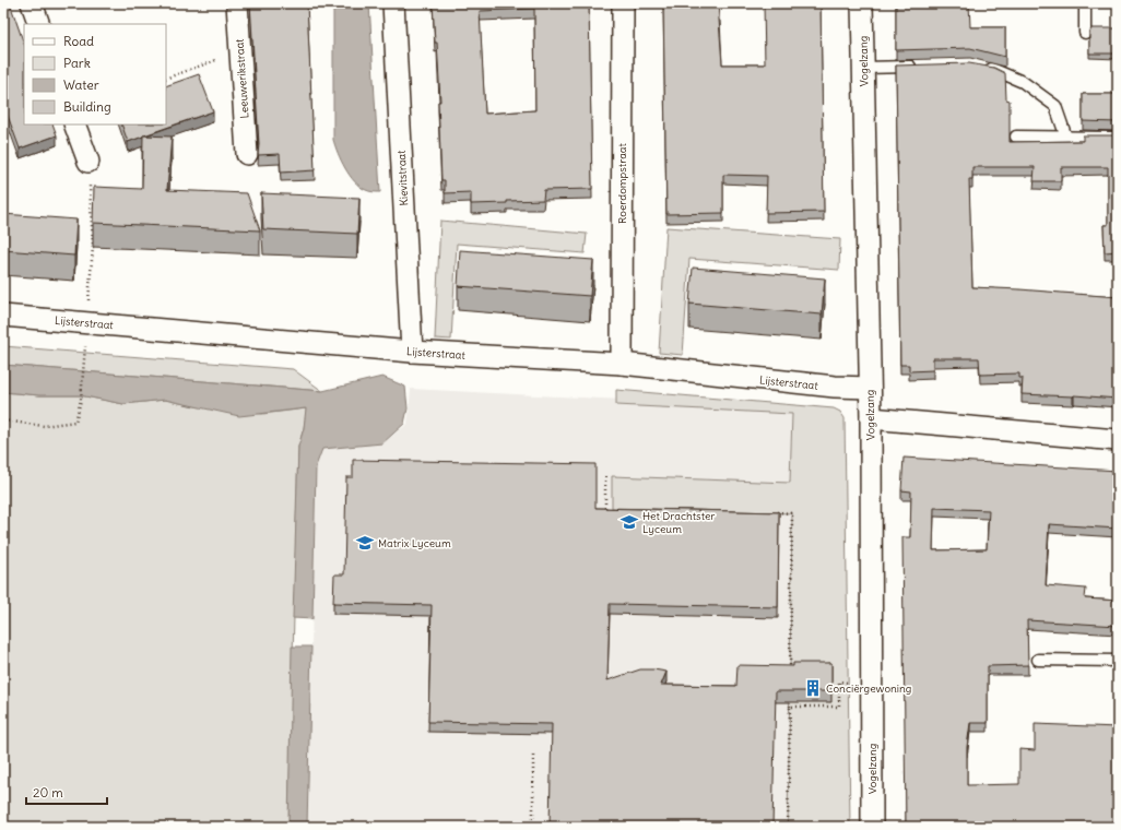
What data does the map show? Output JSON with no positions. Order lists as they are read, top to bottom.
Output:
{
  "streets": {
    "street": [
      "Vogelzang",
      "Leeuwerikstraat",
      "Kievitstraat",
      "Roerdompstraat",
      "Lijsterstraat"
    ]
  },
  "crossings": [
    ["Vogelzang", "Lijsterstraat"],
    ["Kievitstraat", "Lijsterstraat"],
    ["Roerdompstraat", "Lijsterstraat"]
  ],
  "places": {
    "school or university": ["Het Drachtster Lyceum", "Matrix Lyceum"],
    "building": ["Conciërgewoning"]
  },
  "legend": [
    "Road",
    "Park",
    "Water",
    "Building"
  ],
  "scale_bar": "20 m"
}
